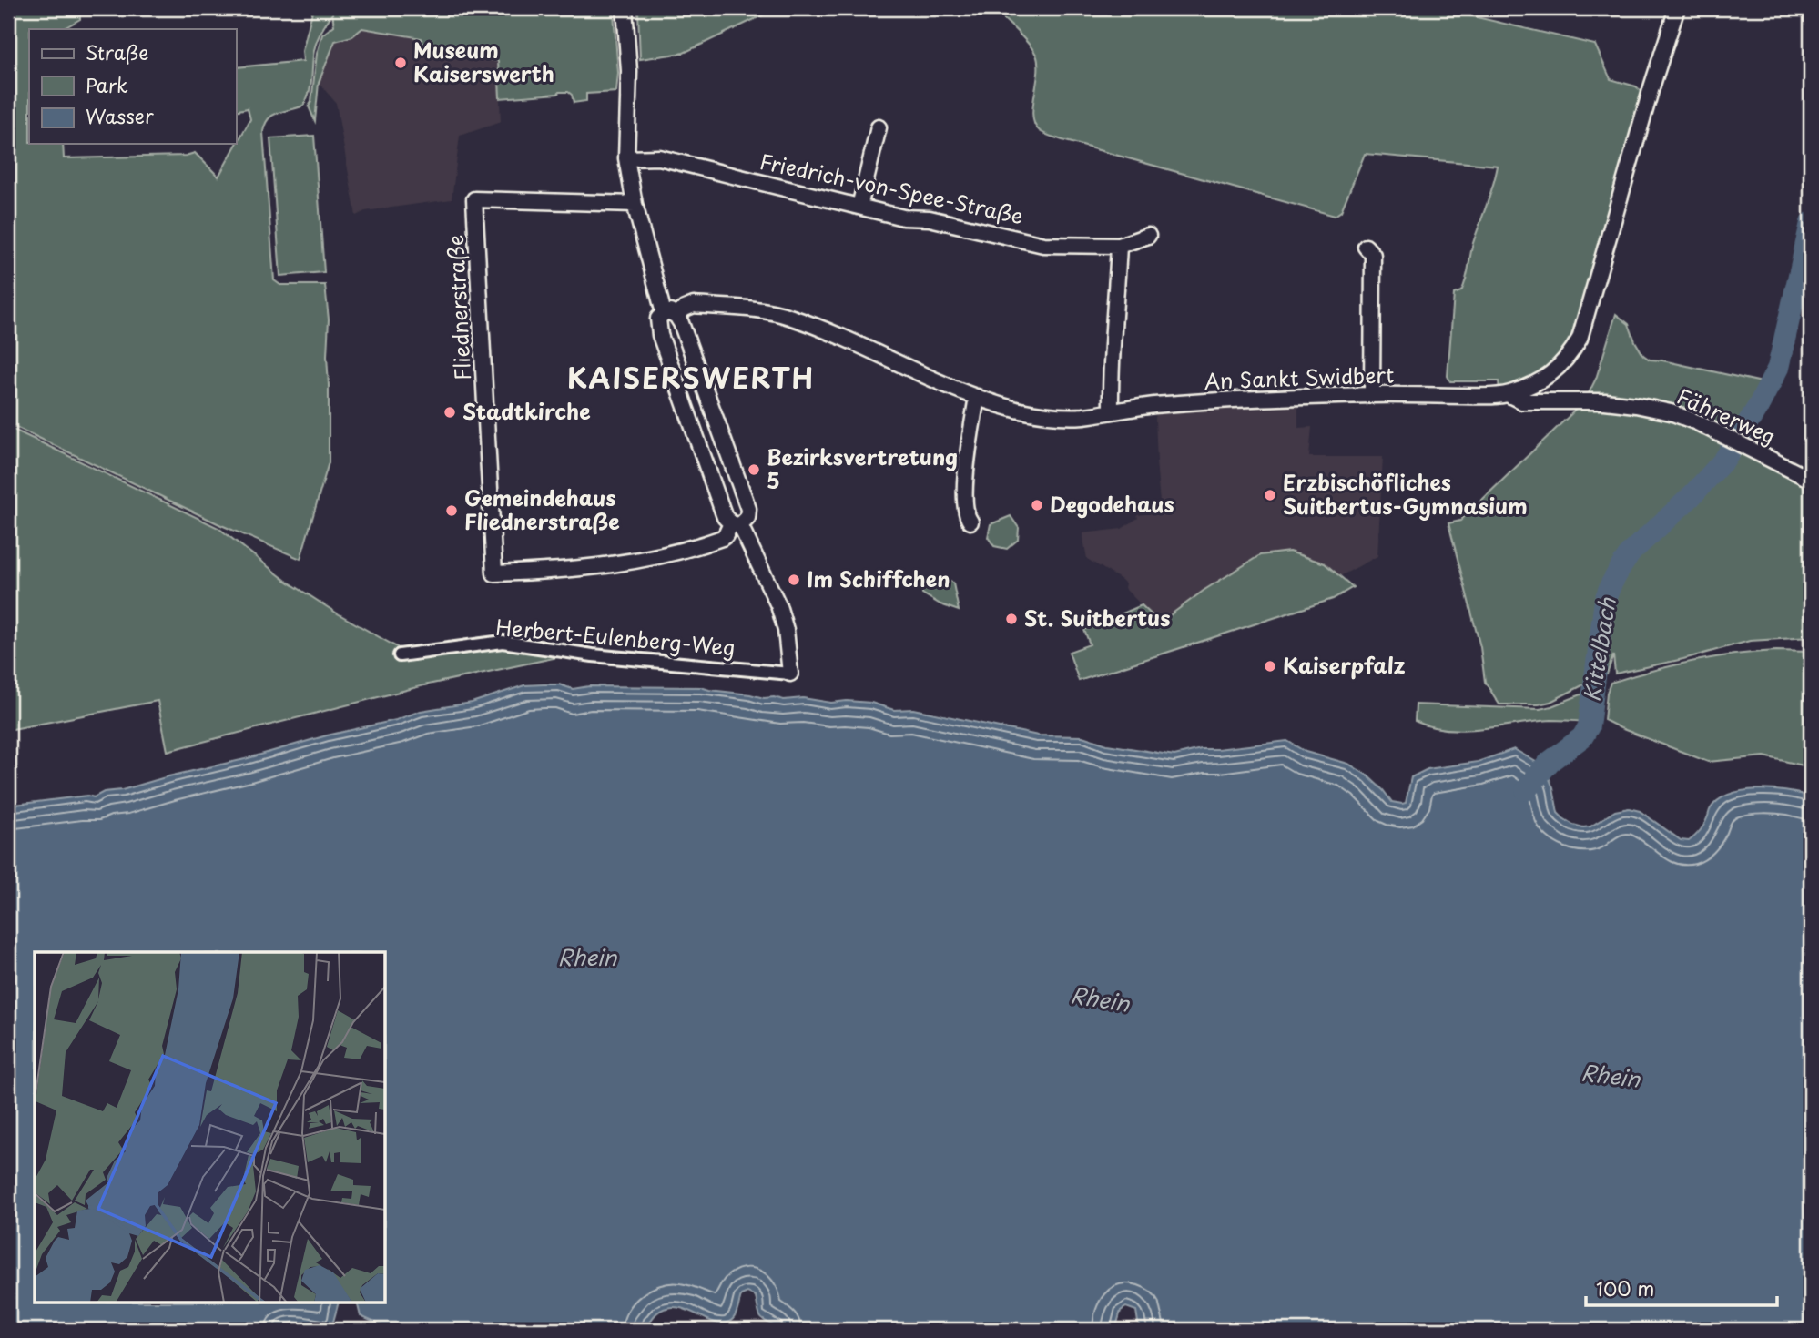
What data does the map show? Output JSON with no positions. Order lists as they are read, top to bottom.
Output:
{
  "streets": {
    "street": [
      "Friedrich-von-Spee-Straße",
      "Fliednerstraße",
      "An Sankt Swidbert",
      "Fährerweg",
      "Herbert-Eulenberg-Weg"
    ]
  },
  "crossings": [
    ["An Sankt Swidbert", "Fährerweg"]
  ],
  "districts": ["KAISERSWERTH"],
  "water": ["Kittelbach", "Rhein"],
  "places": [
    "Museum Kaiserswerth",
    "Stadtkirche",
    "Bezirksvertretung 5",
    "Erzbischöfliches Suitbertus-Gymnasium",
    "Degodehaus",
    "Gemeindehaus Fliednerstraße",
    "Im Schiffchen",
    "St. Suitbertus",
    "Kaiserpfalz"
  ],
  "legend": ["Straße", "Park", "Wasser"],
  "scale_bar": "100 m"
}
